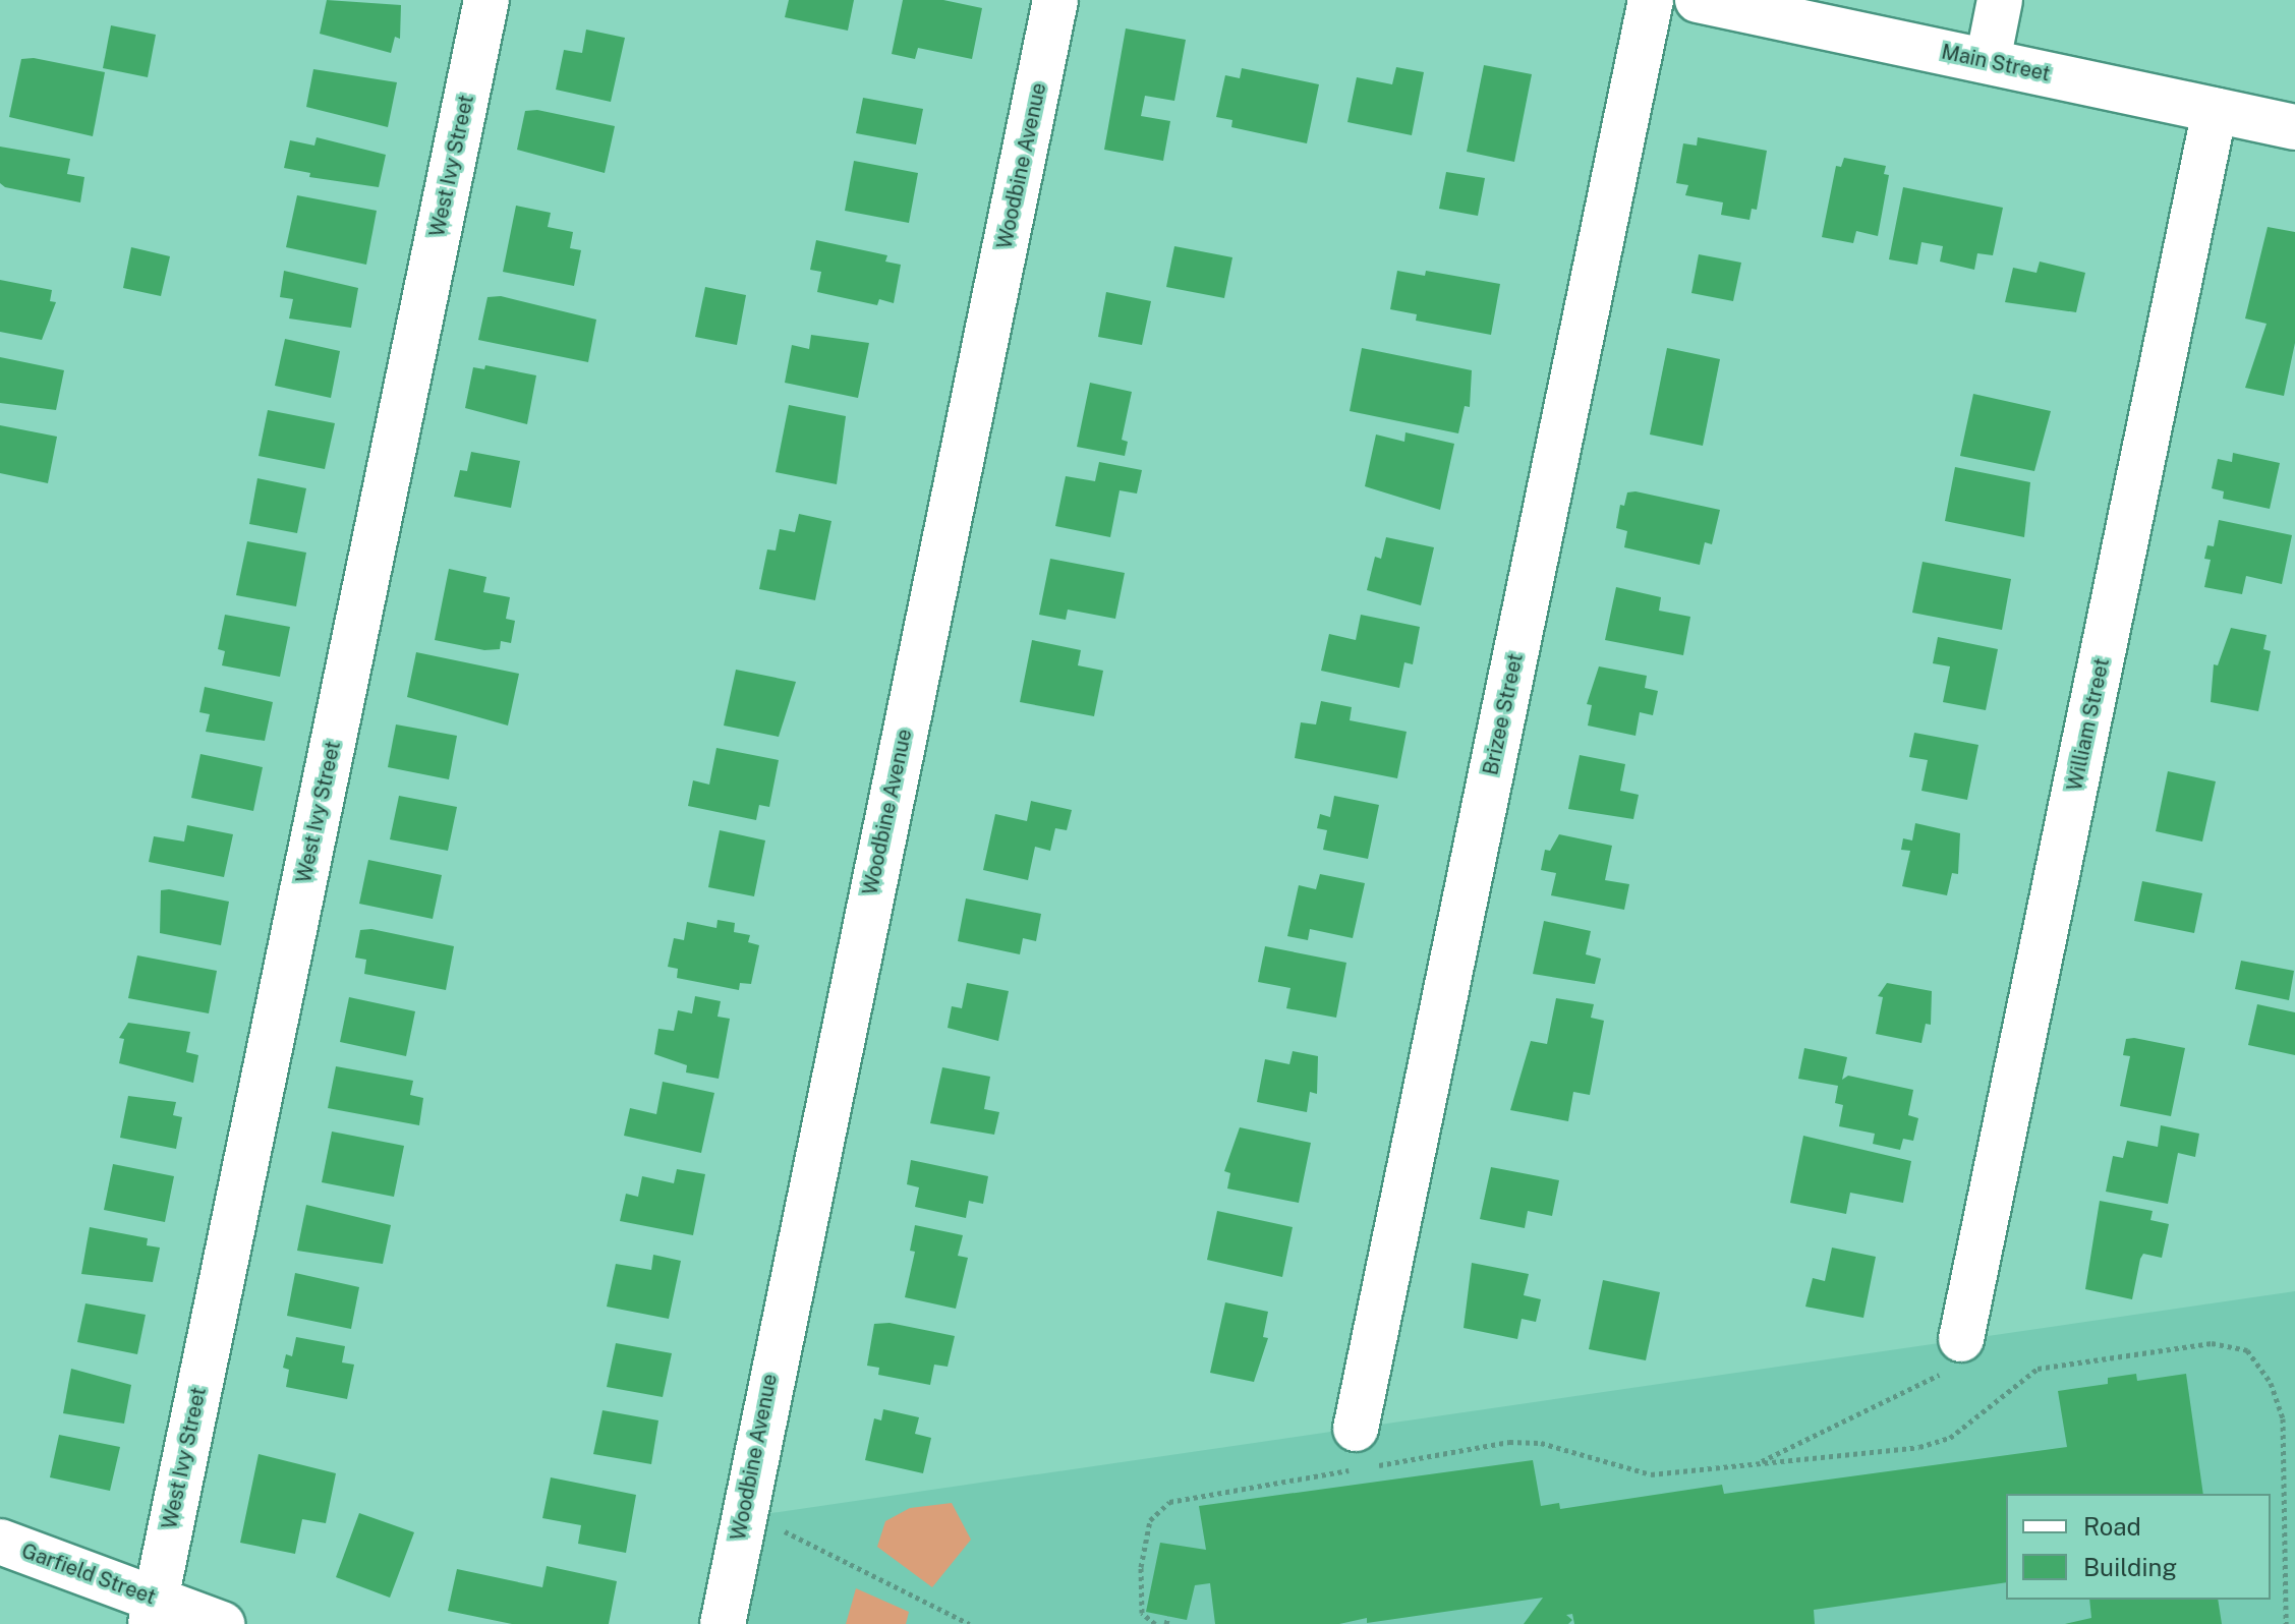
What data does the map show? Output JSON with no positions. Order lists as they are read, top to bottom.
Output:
{
  "streets": {
    "street": [
      "Main Street",
      "West Ivy Street",
      "Woodbine Avenue",
      "Brizee Street",
      "William Street",
      "Garfield Street"
    ]
  },
  "crossings": [
    ["Main Street", "William Street"],
    ["West Ivy Street", "Garfield Street"]
  ],
  "legend": ["Road", "Building"]
}
